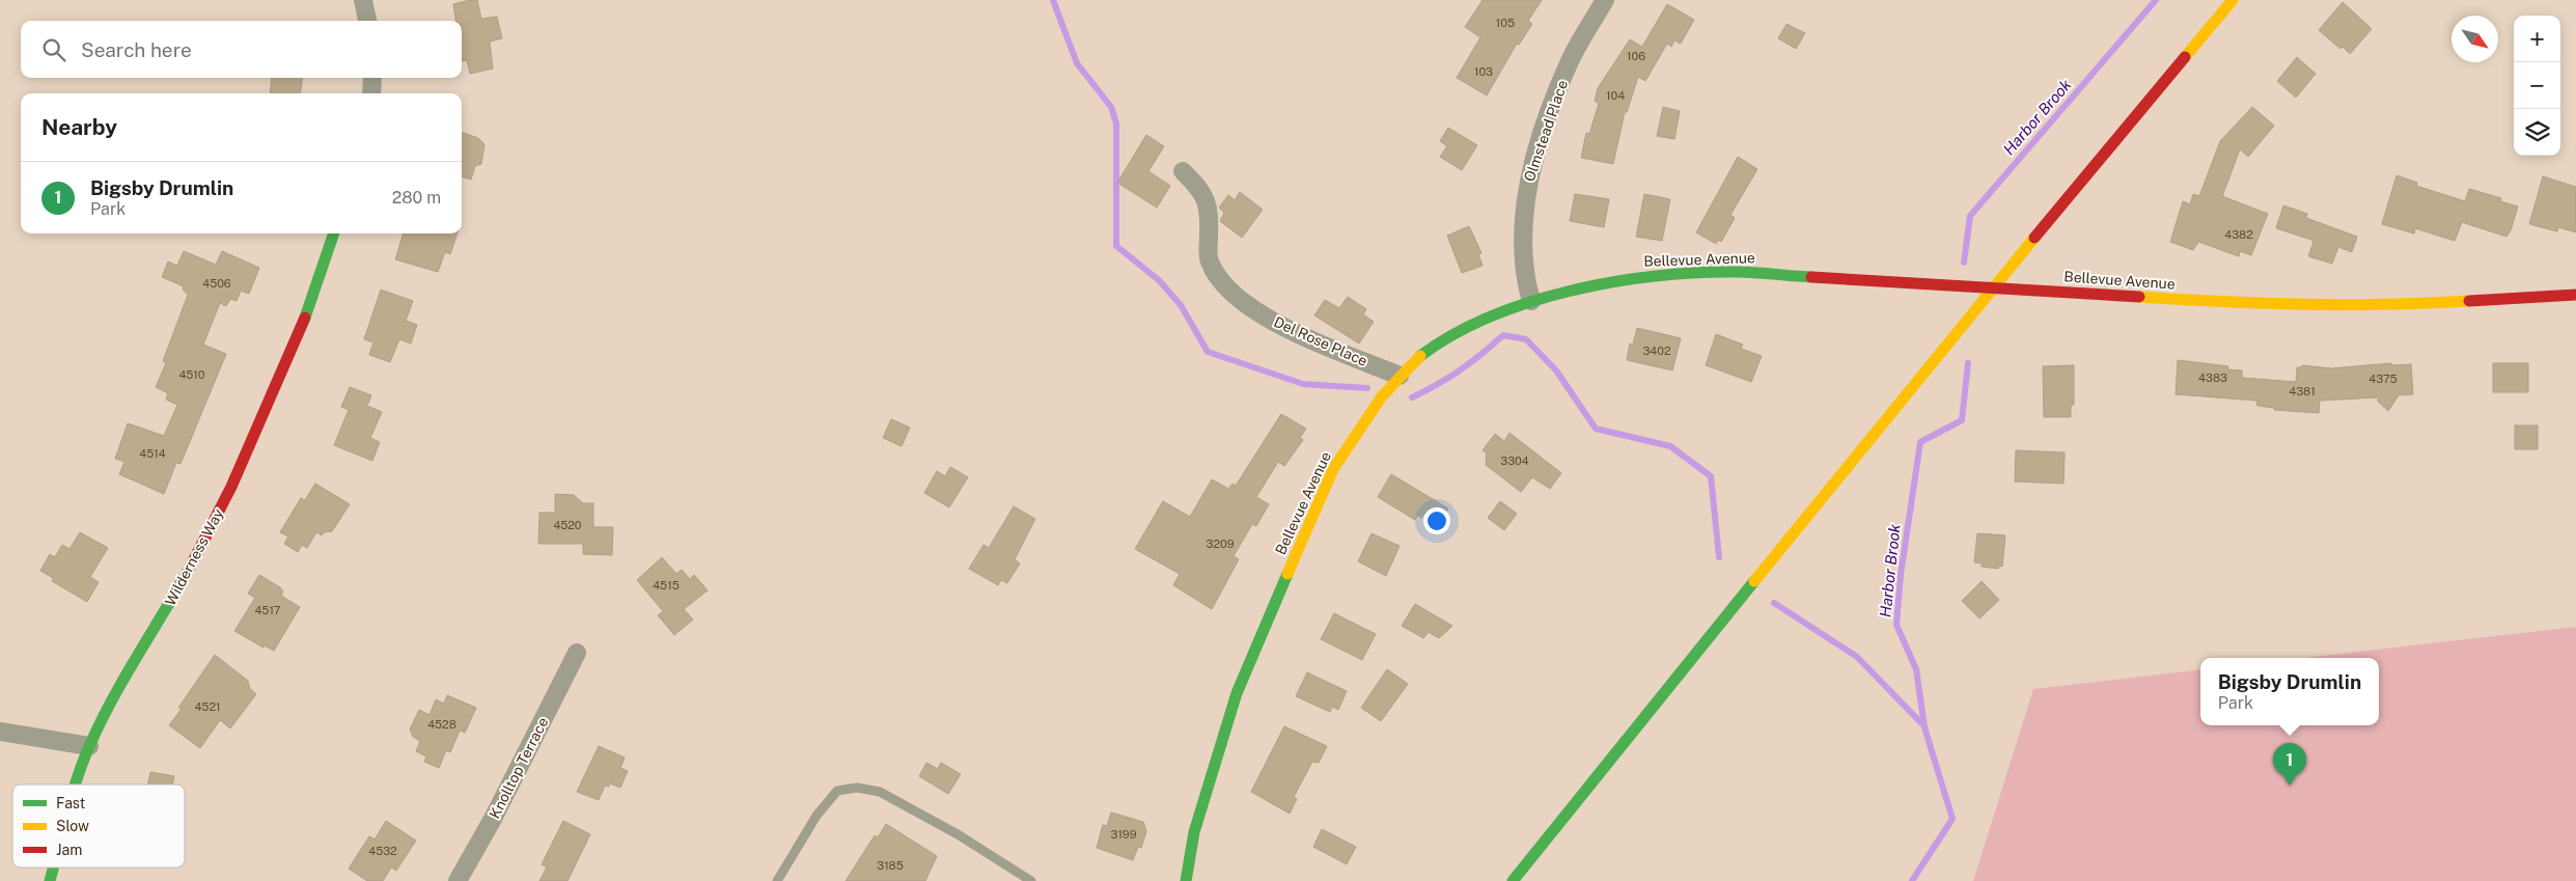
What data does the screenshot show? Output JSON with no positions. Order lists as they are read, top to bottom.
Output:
{
  "streets": {
    "street": [
      "Olmstead Place",
      "Bellevue Avenue",
      "Del Rose Place",
      "Wilderness Way",
      "Knolltop Terrace"
    ]
  },
  "crossings": [
    ["Olmstead Place", "Bellevue Avenue"],
    ["Bellevue Avenue", "Del Rose Place"]
  ],
  "water": ["Harbor Brook"],
  "house_numbers": [
    "105",
    "106",
    "103",
    "104",
    "4382",
    "4506",
    "3402",
    "4510",
    "4383",
    "4375",
    "4381",
    "4514",
    "3304",
    "4520",
    "3209",
    "4515",
    "4517",
    "4521",
    "4528",
    "3199",
    "4532",
    "3185"
  ],
  "legend": ["Fast", "Slow", "Jam"],
  "north": "bottom right",
  "page": {
    "map_buttons": ["+", "−"],
    "search": "Search here",
    "heading": "Nearby",
    "list": [
      {
        "mark": "1",
        "name": "Bigsby Drumlin",
        "note": "Park",
        "value": "280 m"
      }
    ],
    "popup": ["Bigsby Drumlin", "Park"],
    "pins": "1"
  }
}
